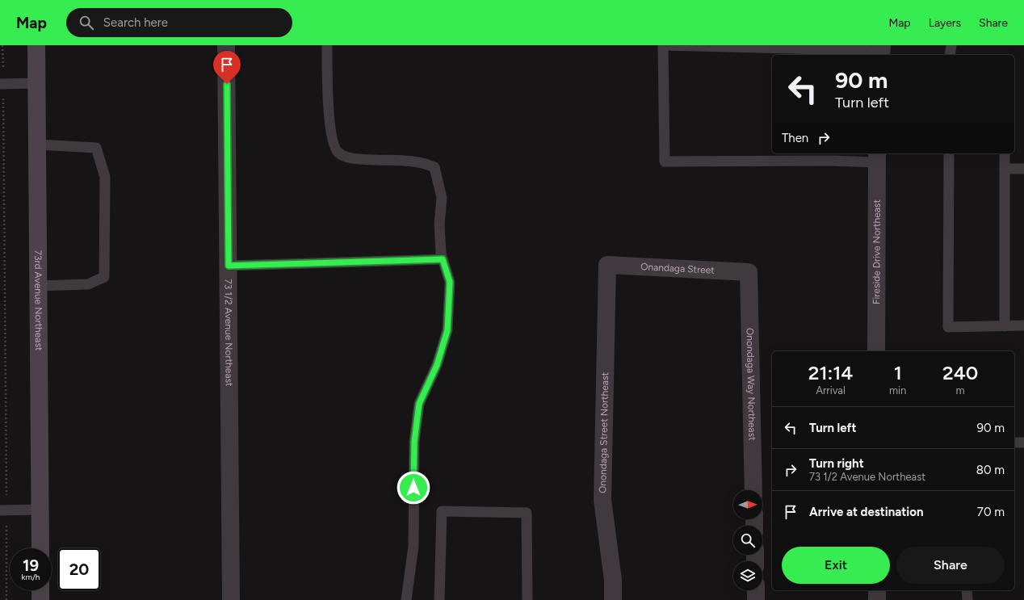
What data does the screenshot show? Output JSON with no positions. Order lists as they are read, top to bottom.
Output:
{
  "streets": {
    "street": [
      "Fireside Drive Northeast",
      "Onandaga Street",
      "73rd Avenue Northeast",
      "73 1/2 Avenue Northeast",
      "Onondaga Way Northeast",
      "Onondaga Street Northeast"
    ]
  },
  "crossings": [
    ["Onandaga Street", "Onondaga Way Northeast"],
    ["Onandaga Street", "Onondaga Street Northeast"]
  ],
  "north": "right",
  "page": {
    "header": "Map",
    "search": "Search here",
    "nav": ["Map", "Layers", "Share"],
    "turn": ["90 m", "Turn left"],
    "then": "Then",
    "eta": [
      "21:14",
      "Arrival",
      "1",
      "min",
      "240",
      "m"
    ],
    "list": [
      {
        "name": "Turn left",
        "value": "90 m"
      },
      {
        "name": "Turn right",
        "note": "73 1/2 Avenue Northeast",
        "value": "80 m"
      },
      {
        "name": "Arrive at destination",
        "value": "70 m"
      }
    ],
    "buttons": ["Exit", "Share"],
    "speed": "19 km/h",
    "limit": "20"
  }
}
